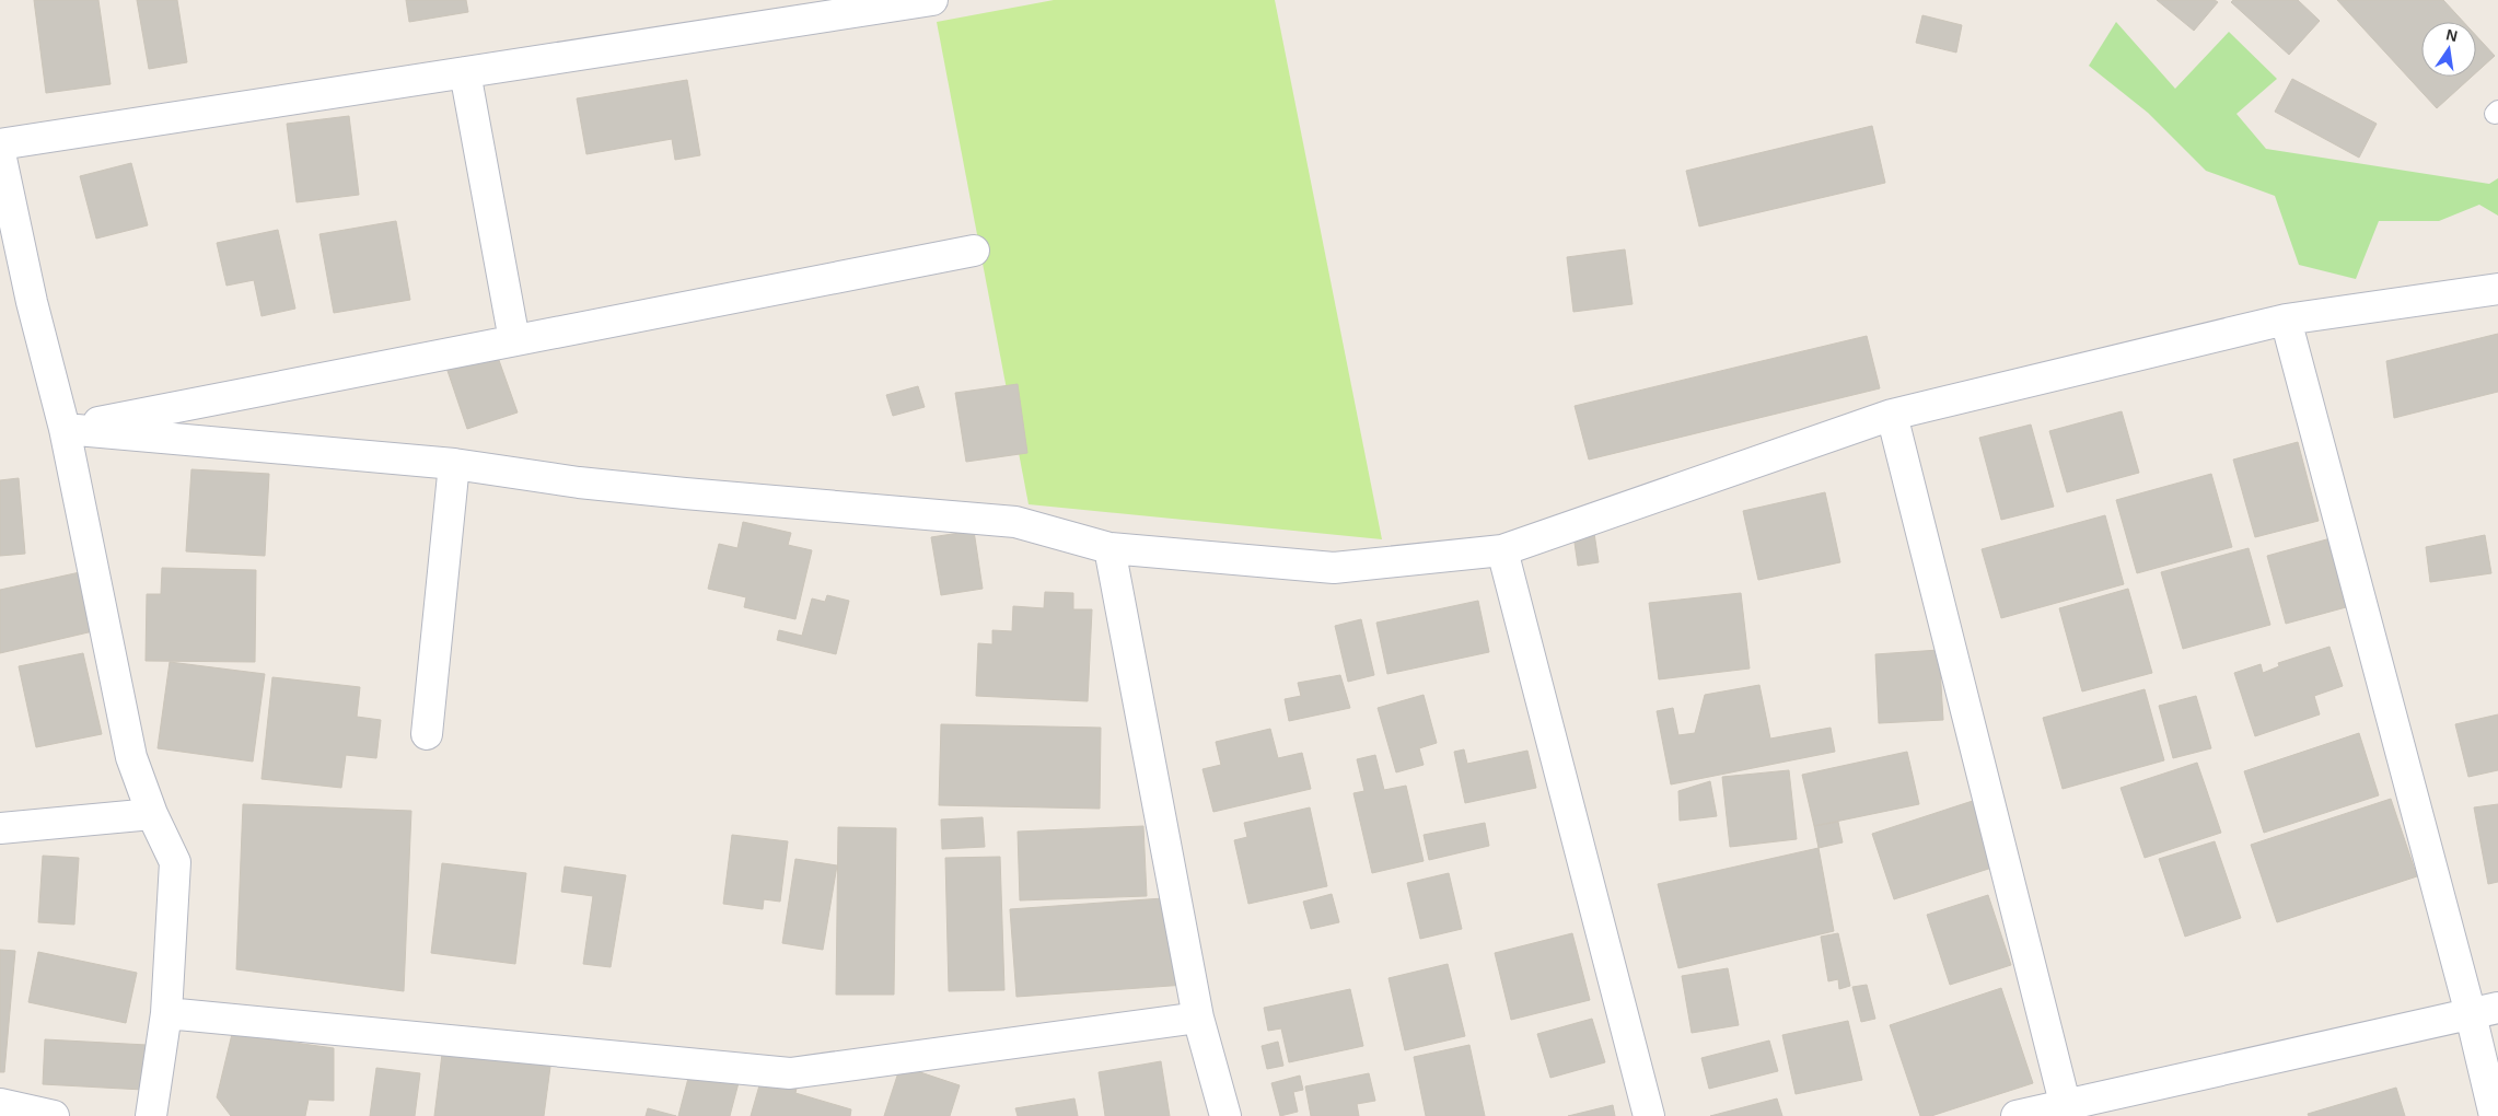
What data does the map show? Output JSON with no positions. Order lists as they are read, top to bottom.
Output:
{
  "north": "top"
}
